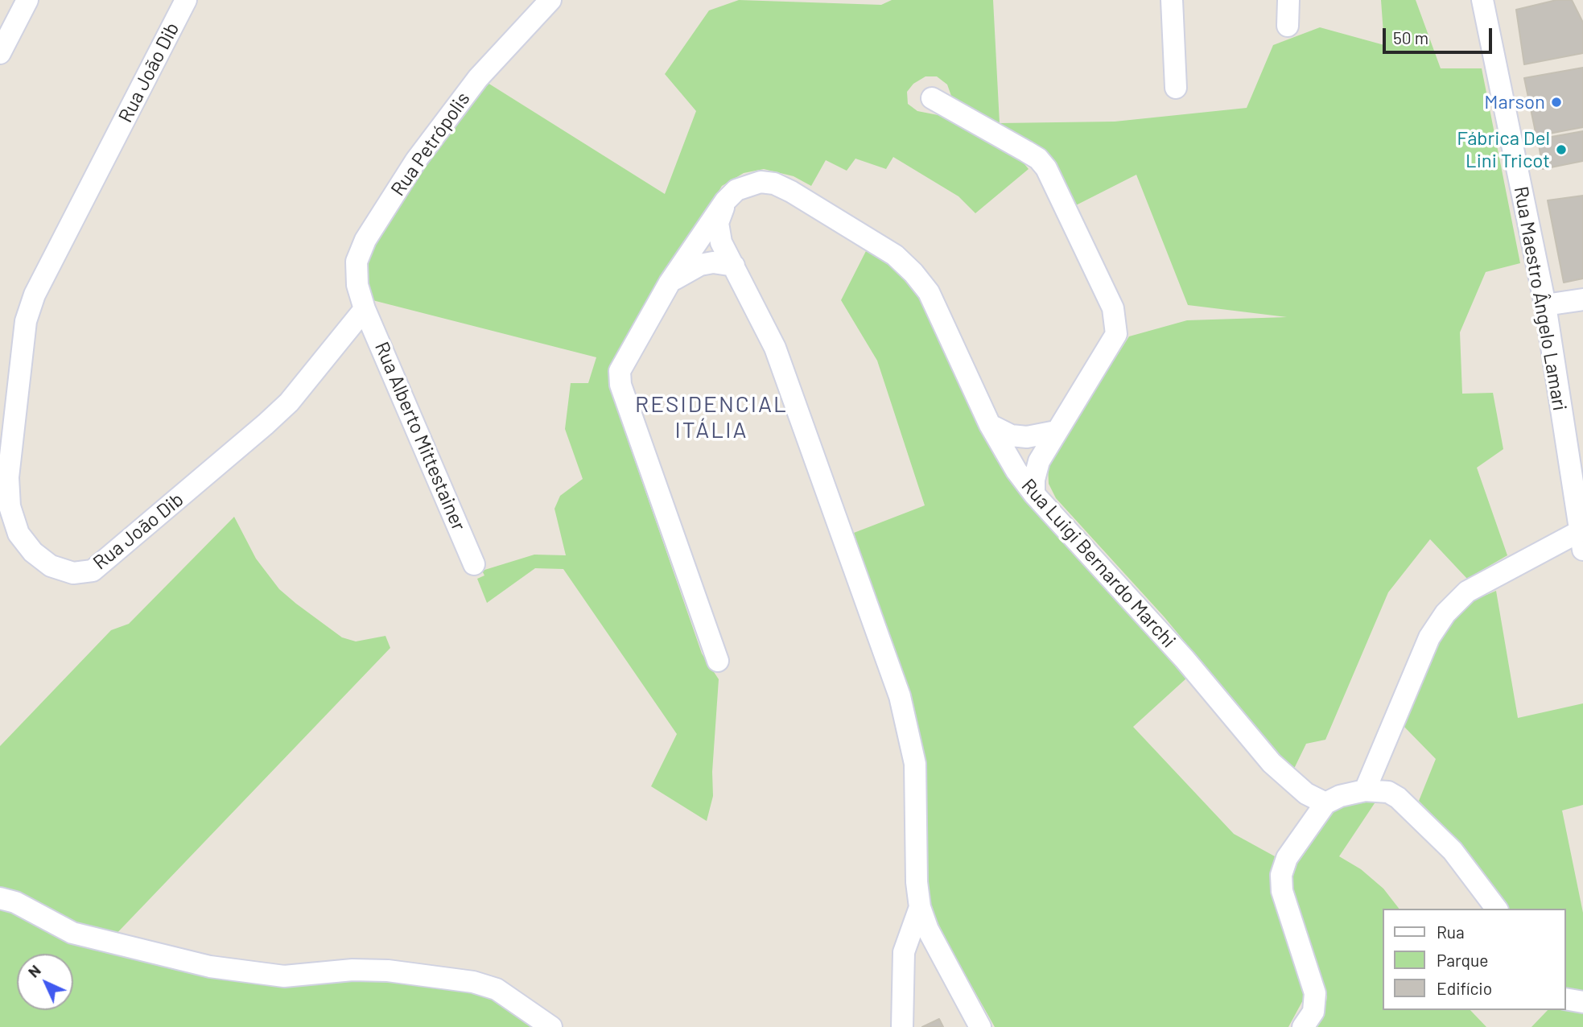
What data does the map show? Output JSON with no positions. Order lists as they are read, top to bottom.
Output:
{
  "streets": {
    "street": [
      "Rua João Dib",
      "Rua Petrópolis",
      "Rua Maestro Ângelo Lamari",
      "Rua Alberto Mittestainer",
      "Rua Luigi Bernardo Marchi"
    ]
  },
  "crossings": [
    ["Rua João Dib", "Rua Petrópolis"],
    ["Rua João Dib", "Rua Alberto Mittestainer"],
    ["Rua Petrópolis", "Rua Alberto Mittestainer"]
  ],
  "districts": ["RESIDENCIAL ITÁLIA"],
  "places": ["Marson", "Fábrica Del Lini Tricot"],
  "legend": ["Rua", "Parque", "Edifício"],
  "scale_bar": "50 m",
  "north": "top left"
}
